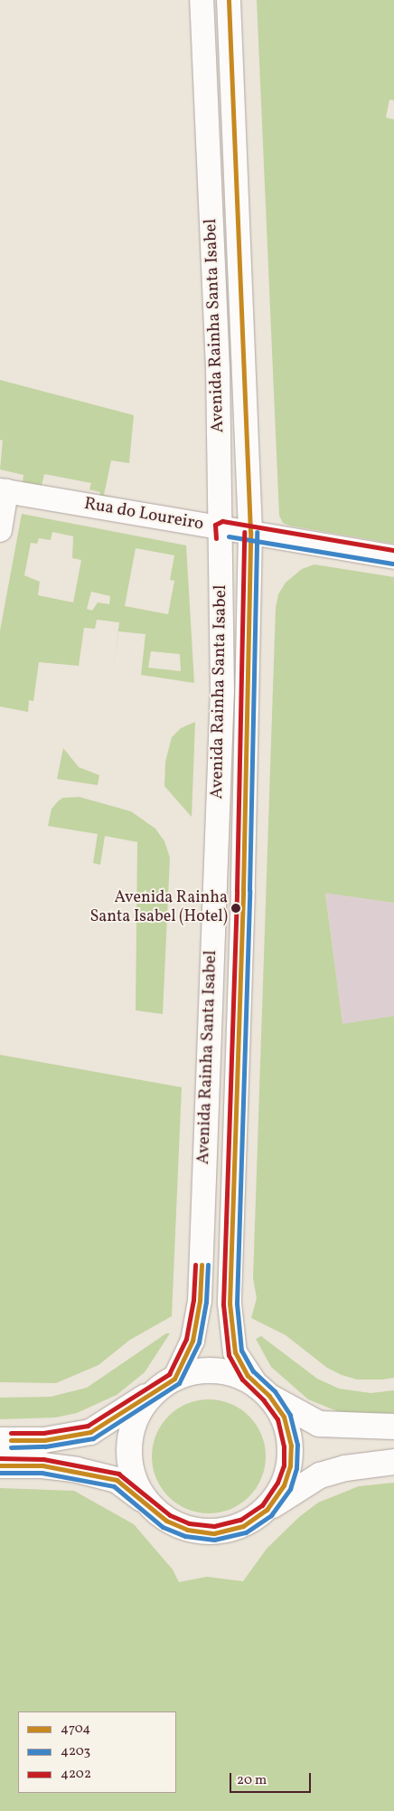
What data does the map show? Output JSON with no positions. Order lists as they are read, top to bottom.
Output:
{
  "streets": {
    "street": ["Avenida Rainha Santa Isabel", "Rua do Loureiro"]
  },
  "crossings": [
    ["Avenida Rainha Santa Isabel", "Rua do Loureiro"]
  ],
  "places": ["Avenida Rainha Santa Isabel (Hotel)"],
  "lines": ["transit line 4704", "transit line 4202", "transit line 4203"],
  "legend": ["4704", "4203", "4202"],
  "scale_bar": "20 m"
}
